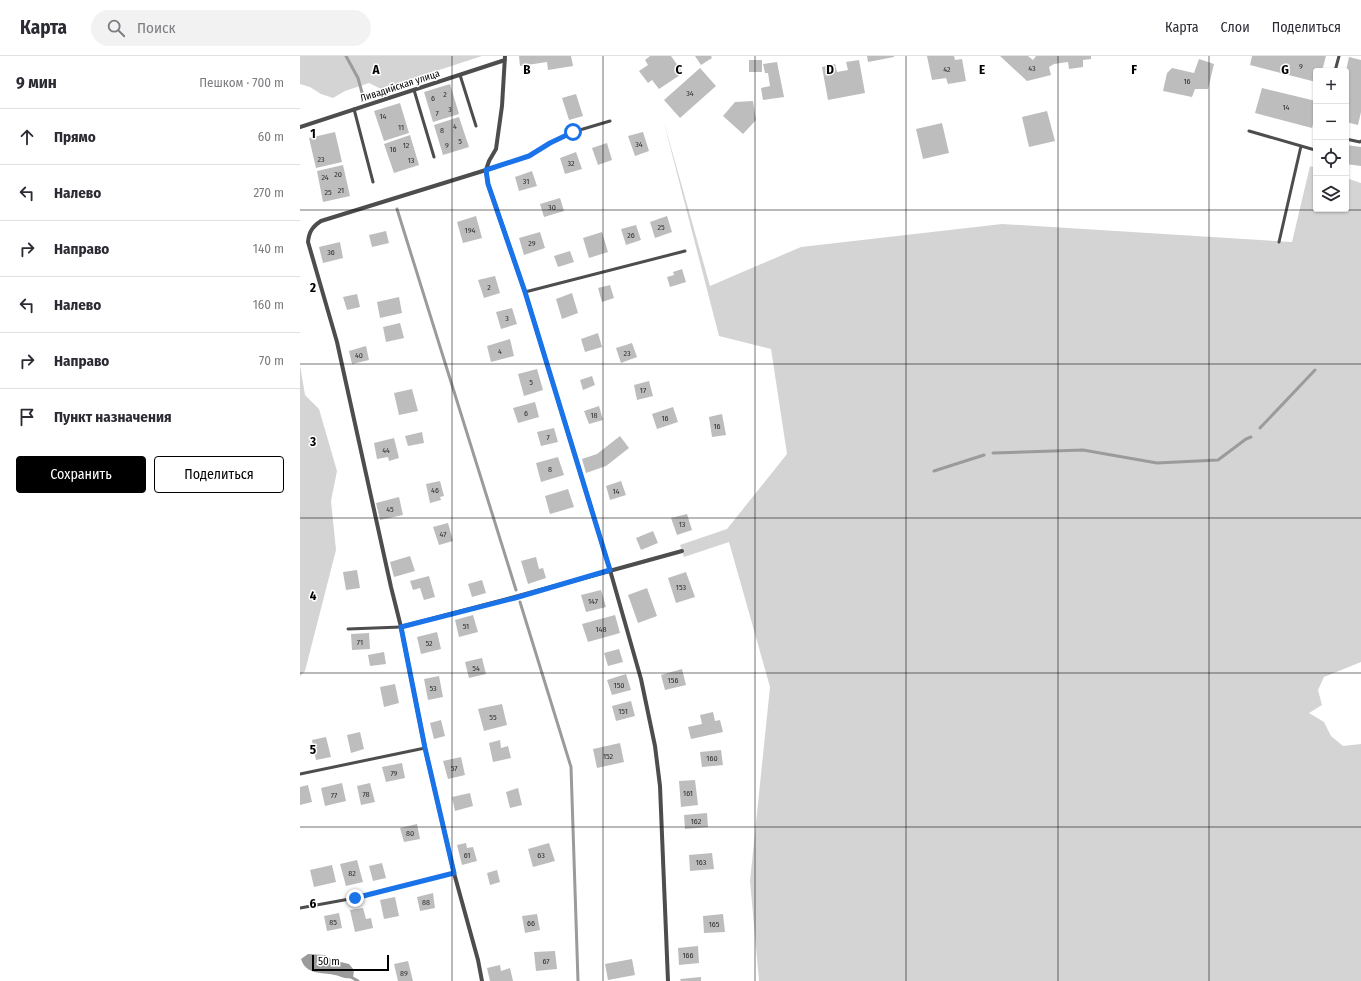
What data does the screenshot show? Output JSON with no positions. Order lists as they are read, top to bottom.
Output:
{
  "streets": {
    "street": ["Ливадийская улица"]
  },
  "house_numbers": [
    "9",
    "43",
    "42",
    "16",
    "34",
    "2",
    "6",
    "14",
    "3",
    "7",
    "14",
    "4",
    "11",
    "8",
    "5",
    "34",
    "12",
    "9",
    "16",
    "23",
    "13",
    "32",
    "20",
    "24",
    "31",
    "21",
    "25",
    "30",
    "25",
    "194",
    "26",
    "29",
    "36",
    "2",
    "3",
    "4",
    "23",
    "40",
    "5",
    "17",
    "6",
    "18",
    "16",
    "16",
    "7",
    "44",
    "8",
    "46",
    "14",
    "45",
    "13",
    "47",
    "153",
    "147",
    "51",
    "148",
    "71",
    "52",
    "54",
    "156",
    "150",
    "53",
    "151",
    "55",
    "152",
    "160",
    "57",
    "79",
    "161",
    "78",
    "77",
    "162",
    "80",
    "61",
    "63",
    "163",
    "82",
    "88",
    "85",
    "66",
    "165",
    "166",
    "67",
    "89"
  ],
  "scale_bar": "50 m",
  "page": {
    "header": "Карта",
    "search": "Поиск",
    "nav": ["Карта", "Слои", "Поделиться"],
    "heading": ["9 мин", "Пешком · 700 m"],
    "map_buttons": ["+", "−"],
    "list": [
      ["Прямо", "60 m"],
      ["Налево", "270 m"],
      ["Направо", "140 m"],
      ["Налево", "160 m"],
      ["Направо", "70 m"],
      "Пункт назначения"
    ],
    "buttons": ["Сохранить", "Поделиться"],
    "scale": "50 m"
  },
  "grid": {
    "columns": [
      "A",
      "B",
      "C",
      "D",
      "E",
      "F",
      "G"
    ],
    "rows": [
      "1",
      "2",
      "3",
      "4",
      "5",
      "6"
    ]
  }
}
